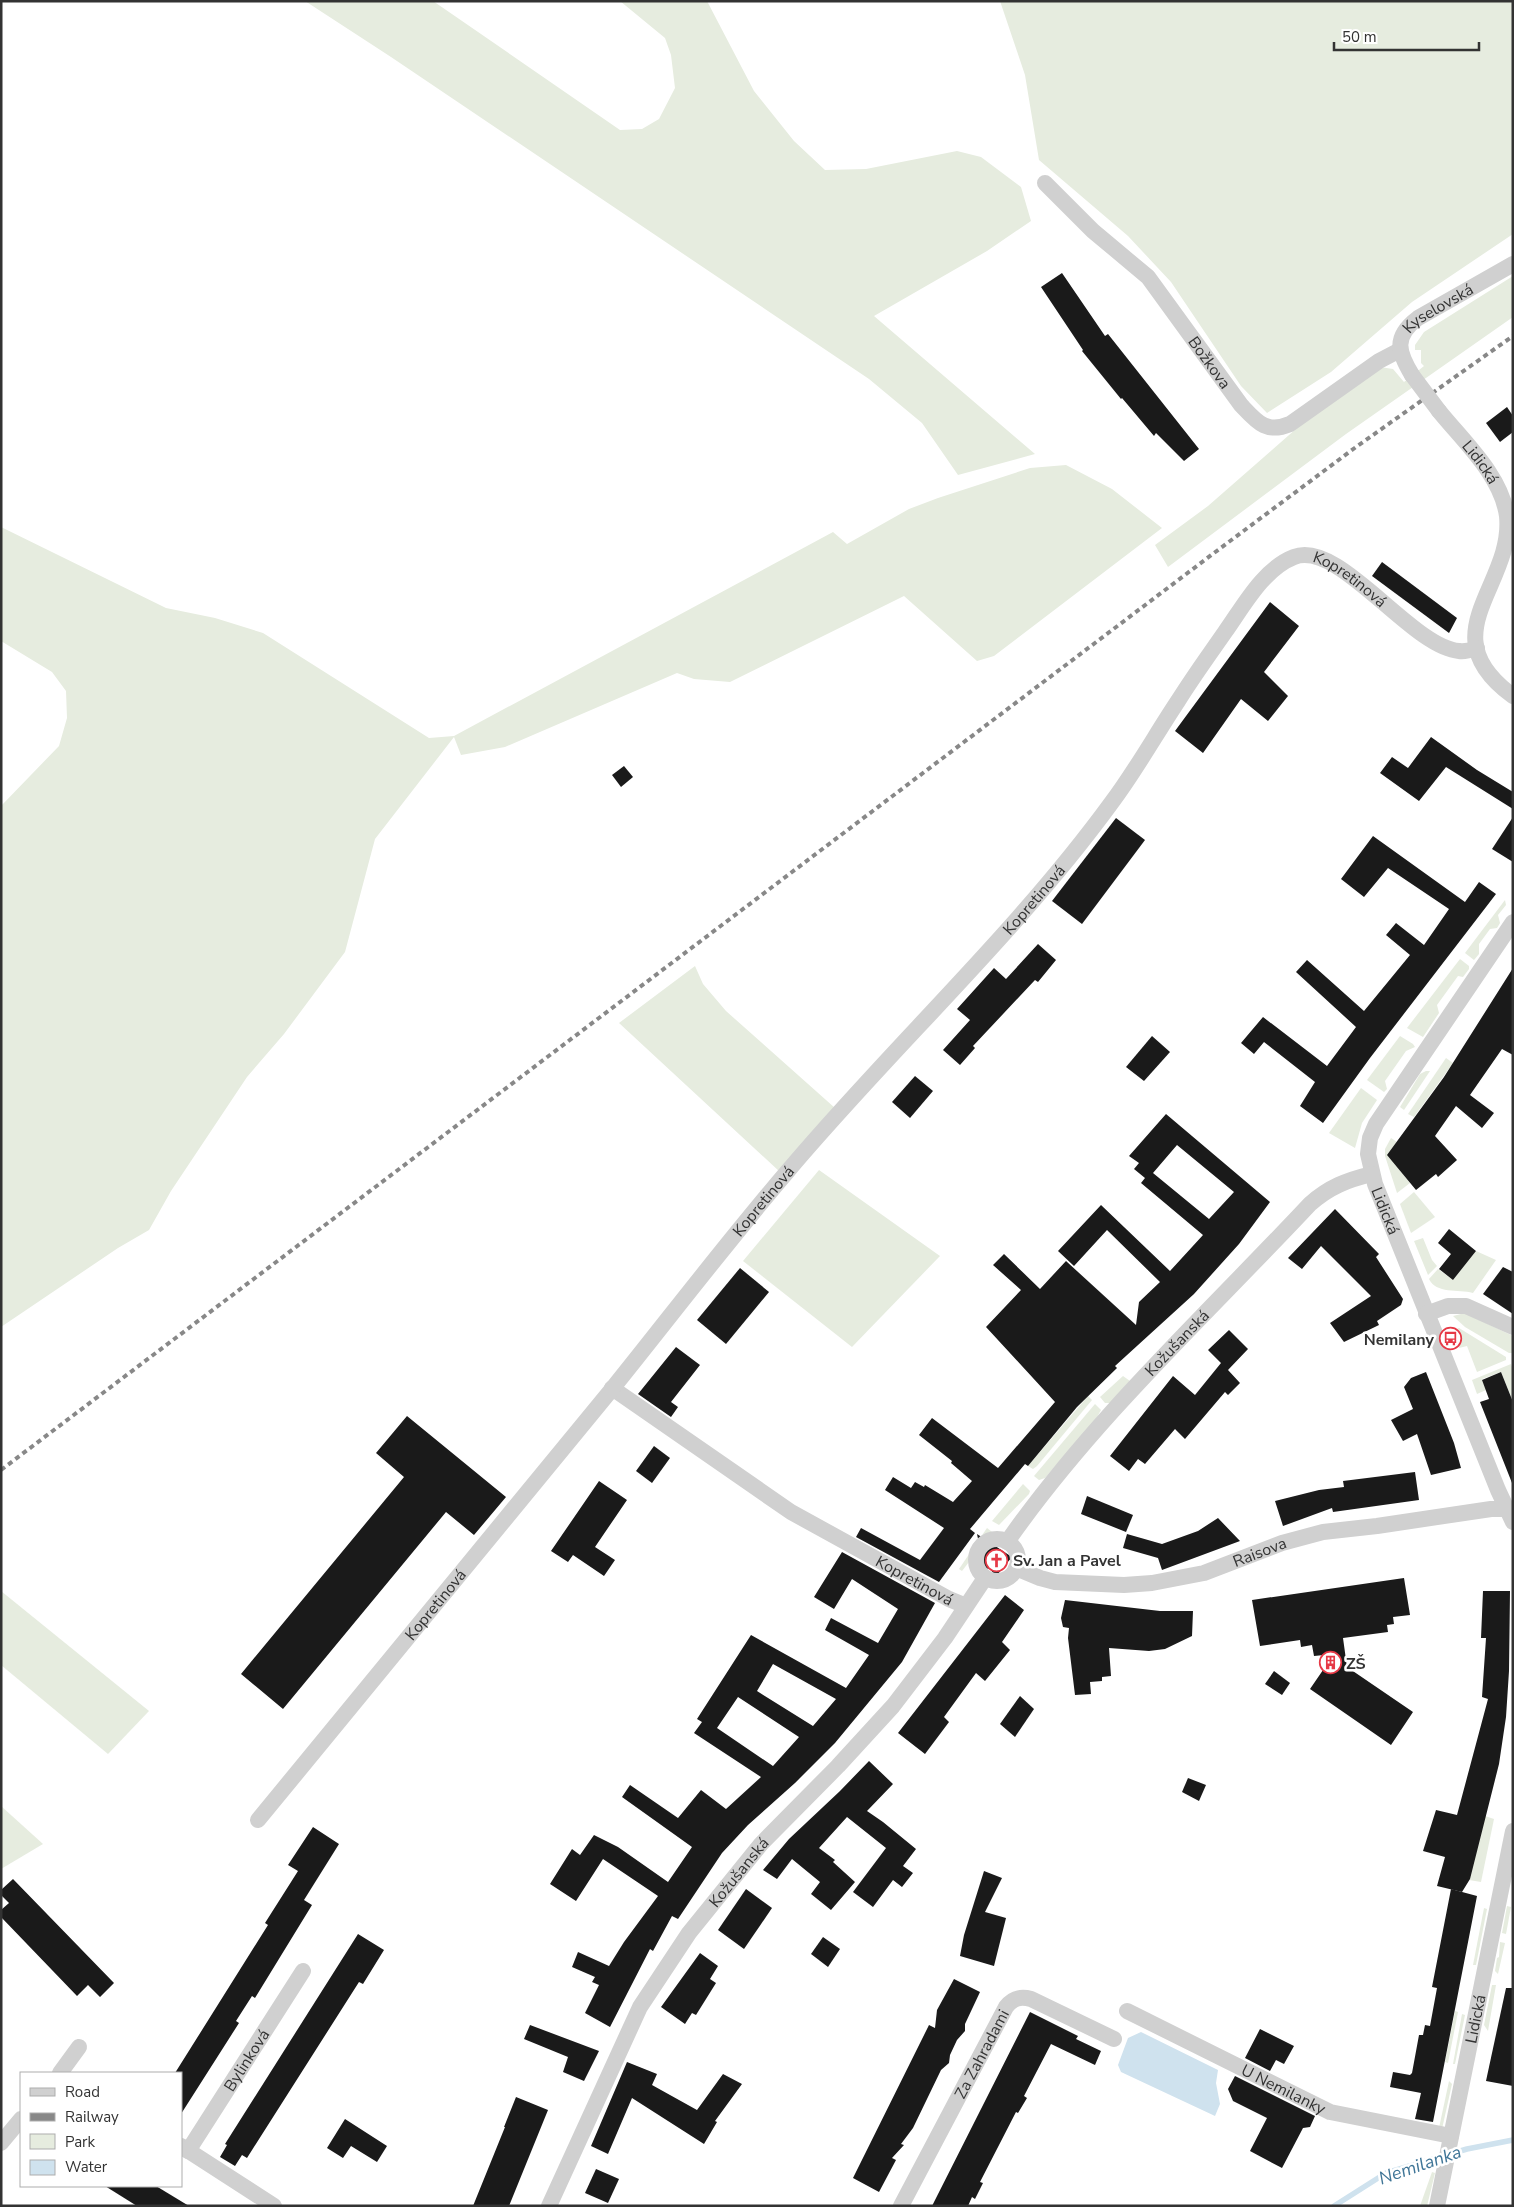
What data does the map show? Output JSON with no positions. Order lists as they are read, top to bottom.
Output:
{
  "streets": {
    "street": [
      "Kyselovská",
      "Božkova",
      "Lidická",
      "Kopretinová",
      "Kožušanská",
      "Raisova",
      "Za Zahradami",
      "Bylinková",
      "U Nemilanky"
    ]
  },
  "crossings": [
    ["Kyselovská", "Božkova"],
    ["Kyselovská", "Lidická"],
    ["Lidická", "Kopretinová"],
    ["Lidická", "Kožušanská"],
    ["Lidická", "Raisova"],
    ["Lidická", "U Nemilanky"],
    ["Kopretinová", "Kožušanská"],
    ["Kožušanská", "Raisova"]
  ],
  "water": ["Nemilanka"],
  "places": {
    "bus stop": ["Nemilany"],
    "church": ["Sv. Jan a Pavel"],
    "building": ["ZŠ"]
  },
  "legend": [
    "Road",
    "Railway",
    "Park",
    "Water"
  ],
  "scale_bar": "50 m"
}
